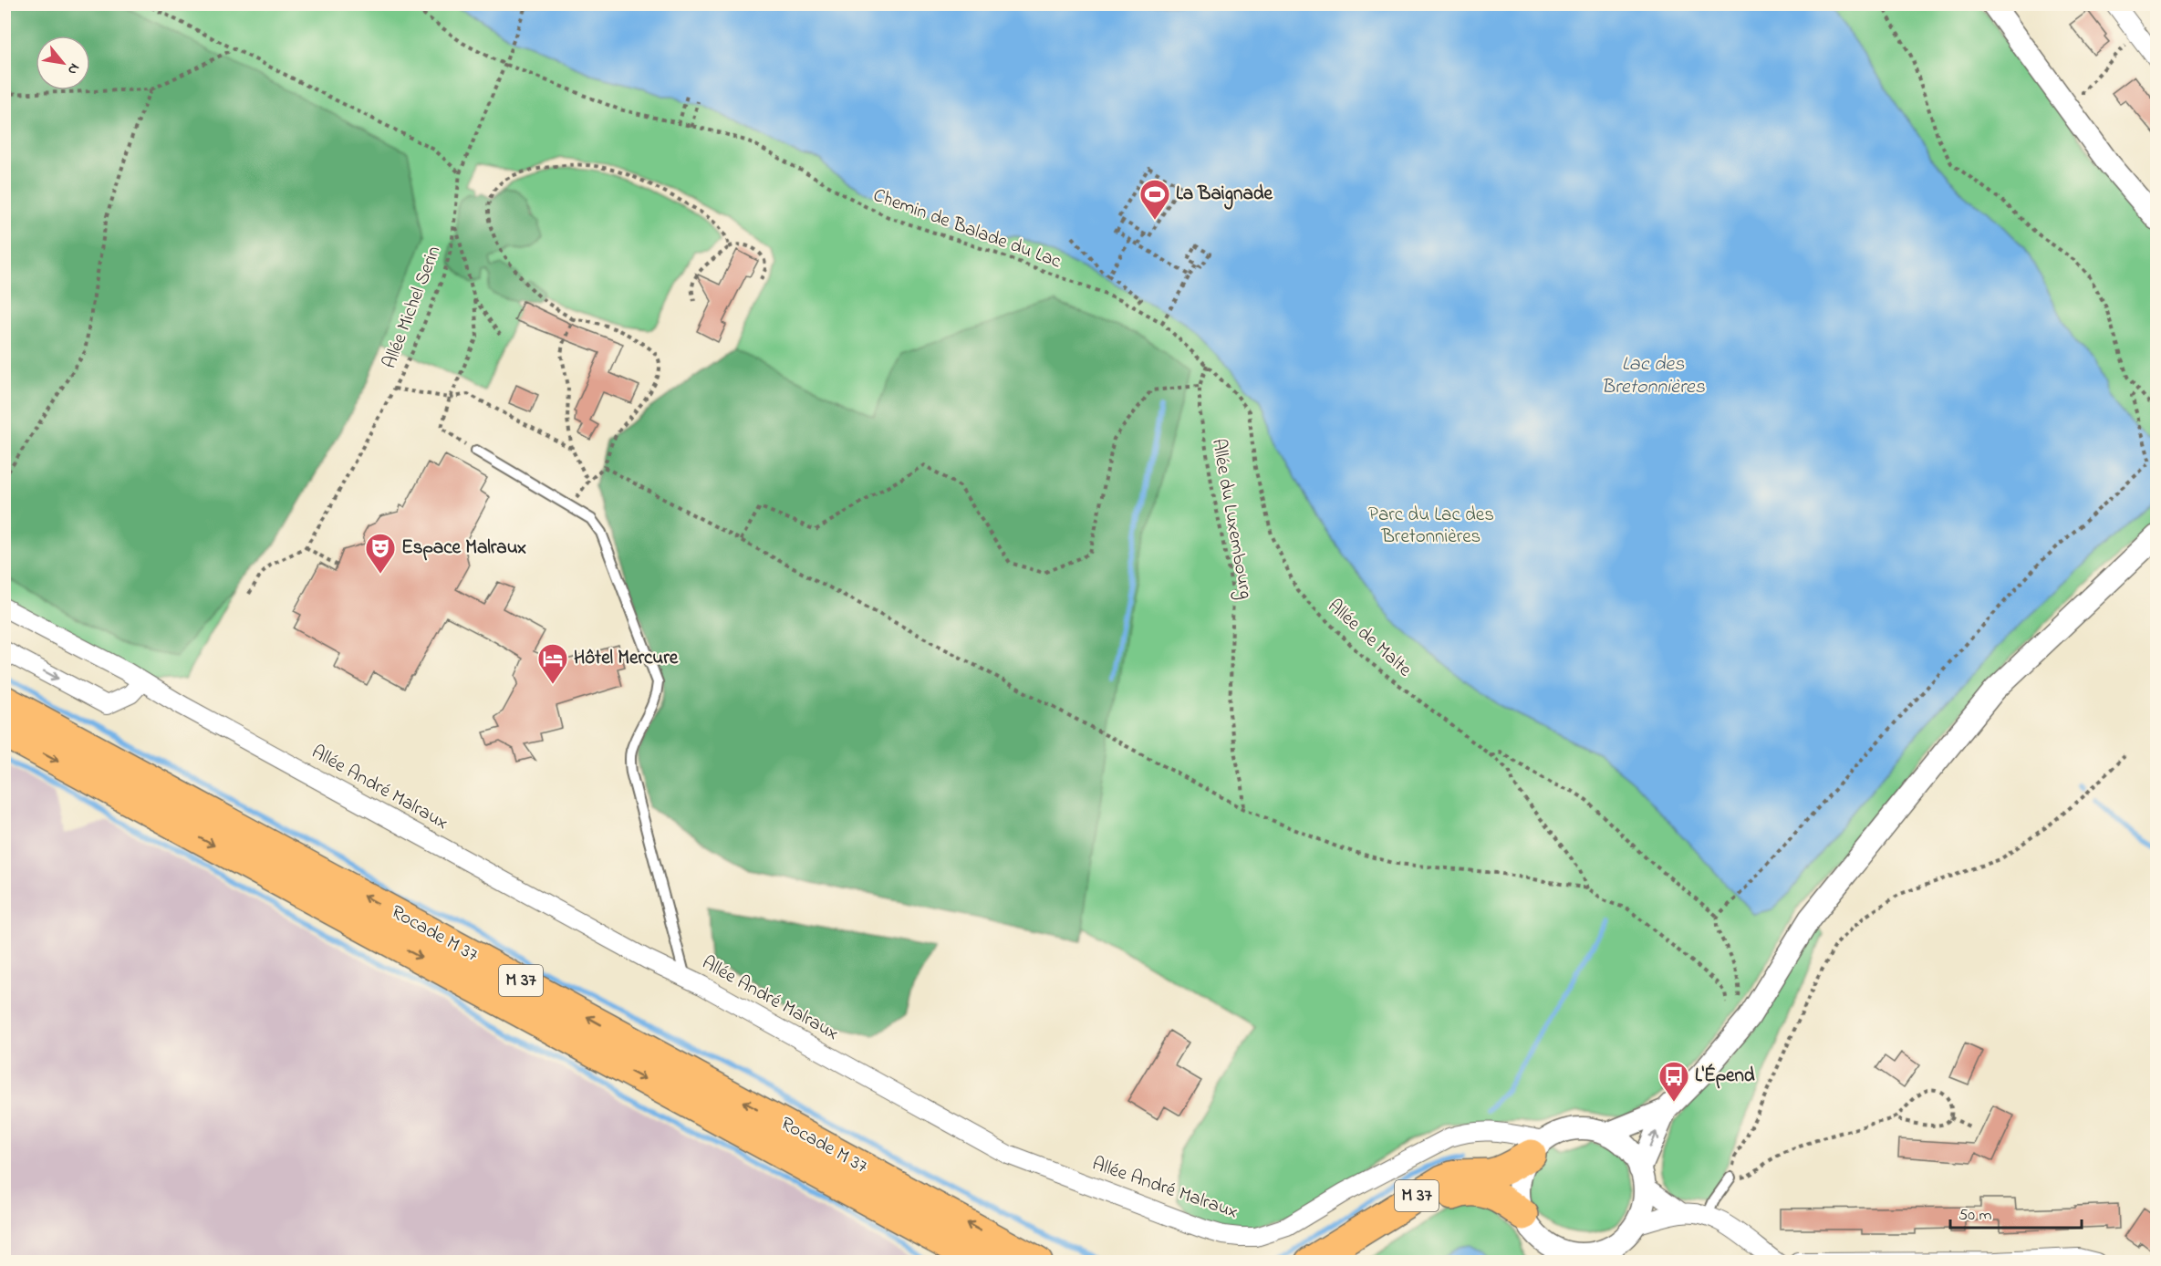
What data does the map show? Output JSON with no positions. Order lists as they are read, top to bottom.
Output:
{
  "streets": {
    "highway": ["Rocade M 37", "M 37"],
    "street": ["Allée André Malraux"],
    "path": [
      "Chemin de Balade du Lac",
      "Allée Michel Serin",
      "Allée du Luxembourg",
      "Allée de Malte"
    ]
  },
  "crossings": [
    ["Chemin de Balade du Lac", "Allée Michel Serin"],
    ["Chemin de Balade du Lac", "Allée du Luxembourg"],
    ["Chemin de Balade du Lac", "Allée de Malte"],
    ["Allée du Luxembourg", "Allée de Malte"],
    ["Allée André Malraux", "M 37"],
    ["Rocade M 37", "M 37"]
  ],
  "water": ["Lac des Bretonnières"],
  "parks": ["Parc du Lac des Bretonnières"],
  "places": {
    "sports": ["La Baignade"],
    "theatre": ["Espace Malraux"],
    "hotel": ["Hôtel Mercure"],
    "bus stop": ["L'Épend"]
  },
  "scale_bar": "50 m",
  "north": "bottom right"
}
